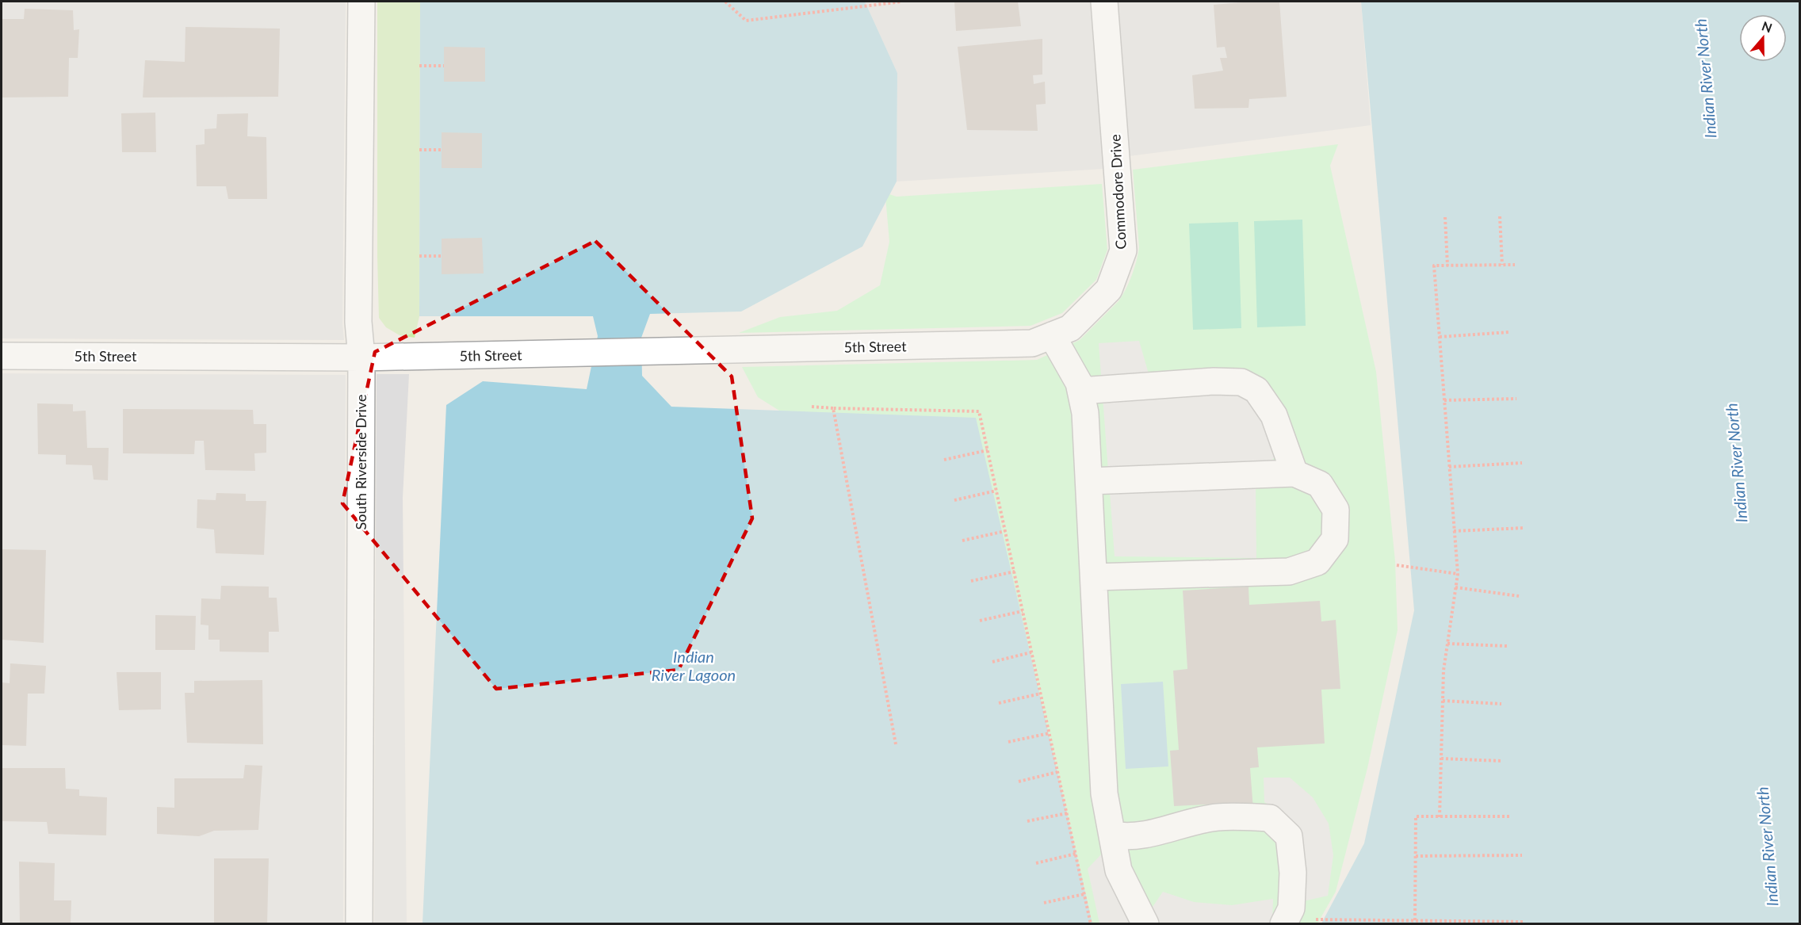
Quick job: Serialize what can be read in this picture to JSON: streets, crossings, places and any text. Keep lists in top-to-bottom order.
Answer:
{
  "streets": {
    "street": ["Commodore Drive", "5th Street", "South Riverside Drive"]
  },
  "crossings": [
    ["Commodore Drive", "5th Street"],
    ["5th Street", "South Riverside Drive"]
  ],
  "water": ["Indian River North", "Indian River Lagoon"],
  "north": "top"
}
